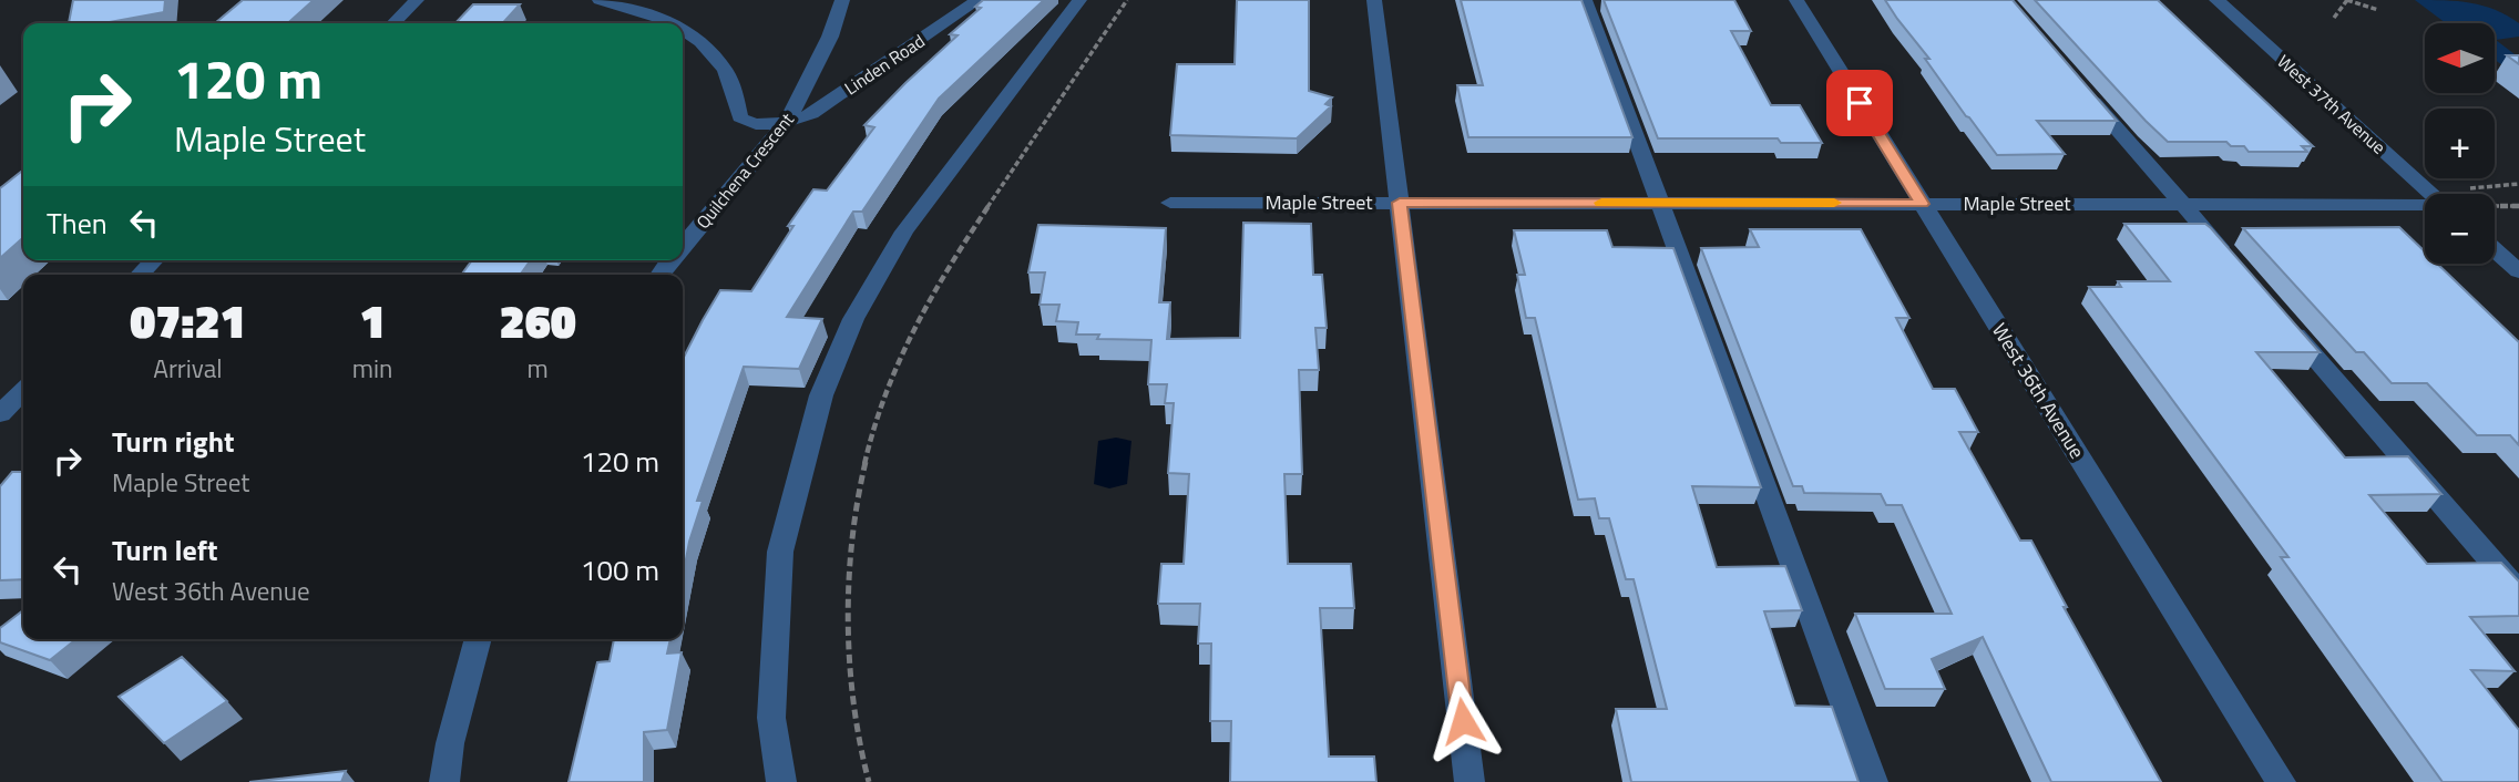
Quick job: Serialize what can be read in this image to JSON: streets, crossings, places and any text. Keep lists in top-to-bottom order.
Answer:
{
  "streets": {
    "street": [
      "Linden Road",
      "West 37th Avenue",
      "Quilchena Crescent",
      "Maple Street",
      "West 36th Avenue"
    ]
  },
  "crossings": [
    ["Linden Road", "Quilchena Crescent"],
    ["Maple Street", "West 36th Avenue"]
  ],
  "north": "left",
  "page": {
    "map_buttons": ["+", "−"],
    "turn": ["120 m", "Maple Street"],
    "then": "Then",
    "eta": [
      "07:21",
      "Arrival",
      "1",
      "min",
      "260",
      "m"
    ],
    "list": [
      {
        "name": "Turn right",
        "note": "Maple Street",
        "value": "120 m"
      },
      {
        "name": "Turn left",
        "note": "West 36th Avenue",
        "value": "100 m"
      }
    ]
  }
}
